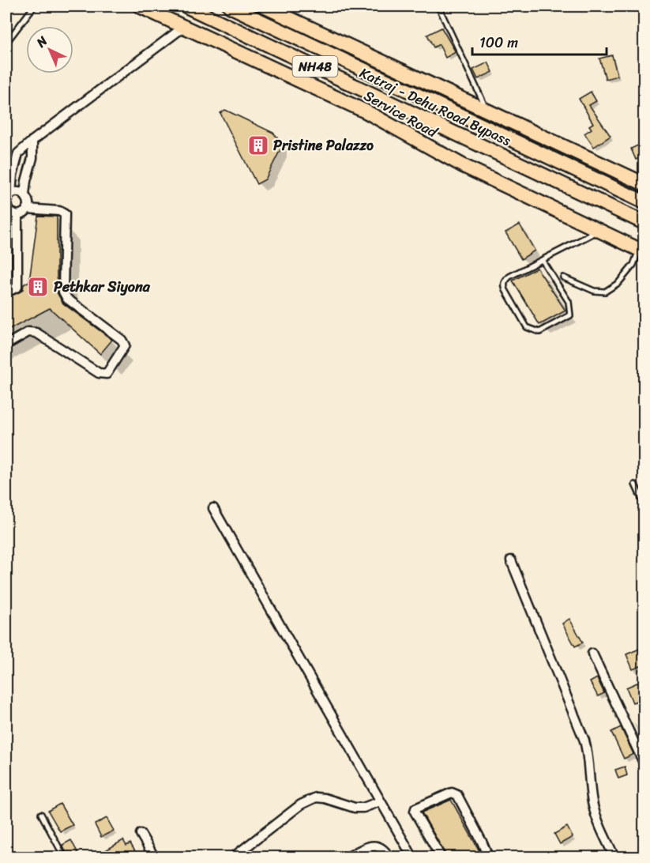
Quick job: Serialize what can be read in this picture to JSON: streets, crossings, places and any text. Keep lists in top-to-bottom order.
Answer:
{
  "streets": {
    "main road": ["NH48", "Katraj - Dehu Road Bypass", "Service Road"]
  },
  "places": {
    "building": ["Pristine Palazzo", "Pethkar Siyona"]
  },
  "scale_bar": "100 m",
  "north": "top left"
}
